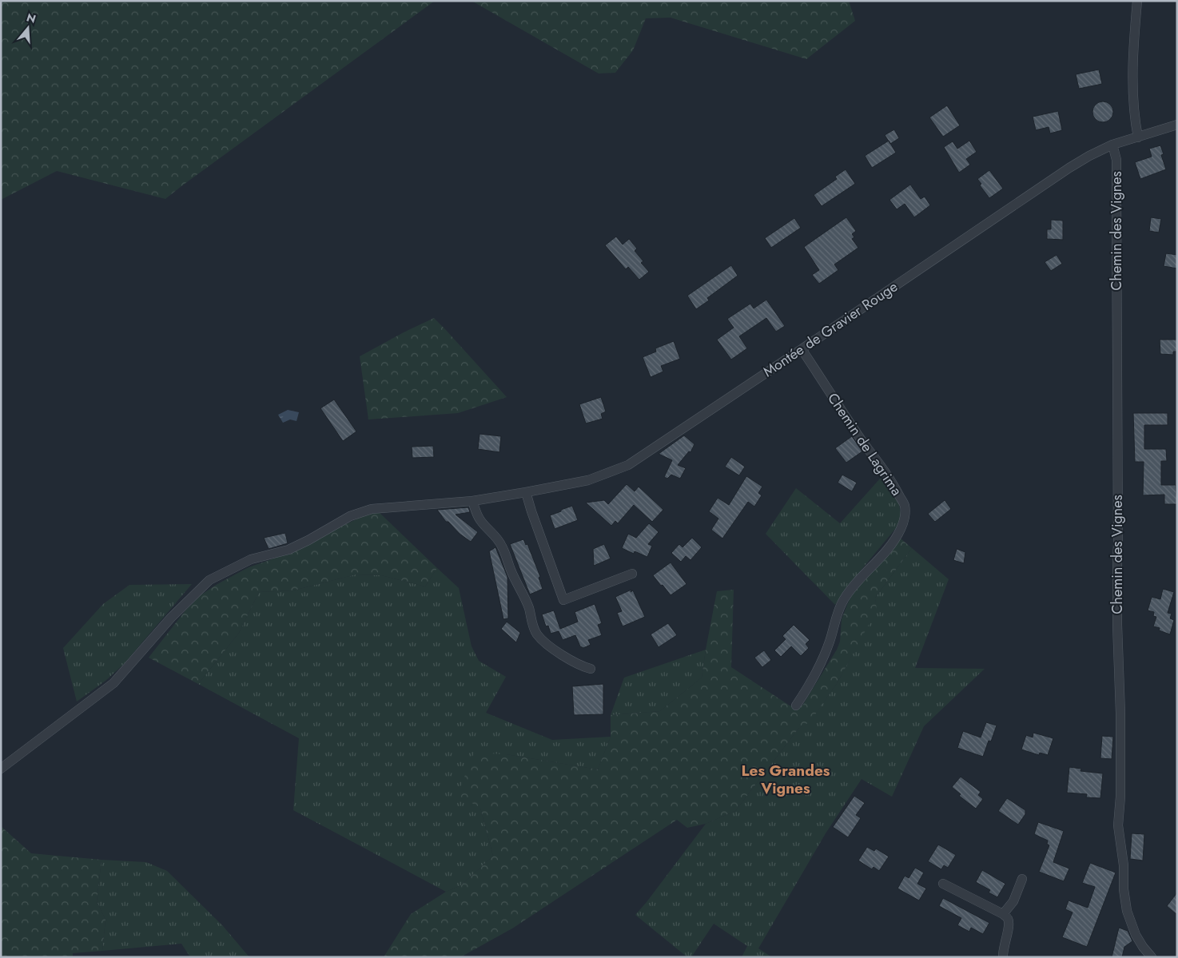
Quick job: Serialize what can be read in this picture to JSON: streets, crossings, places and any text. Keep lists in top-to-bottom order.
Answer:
{
  "streets": {
    "street": ["Chemin des Vignes", "Montée de Gravier Rouge", "Chemin de Lagrima"]
  },
  "crossings": [
    ["Chemin des Vignes", "Montée de Gravier Rouge"],
    ["Montée de Gravier Rouge", "Chemin de Lagrima"]
  ],
  "districts": ["Les Grandes Vignes"],
  "north": "top"
}
